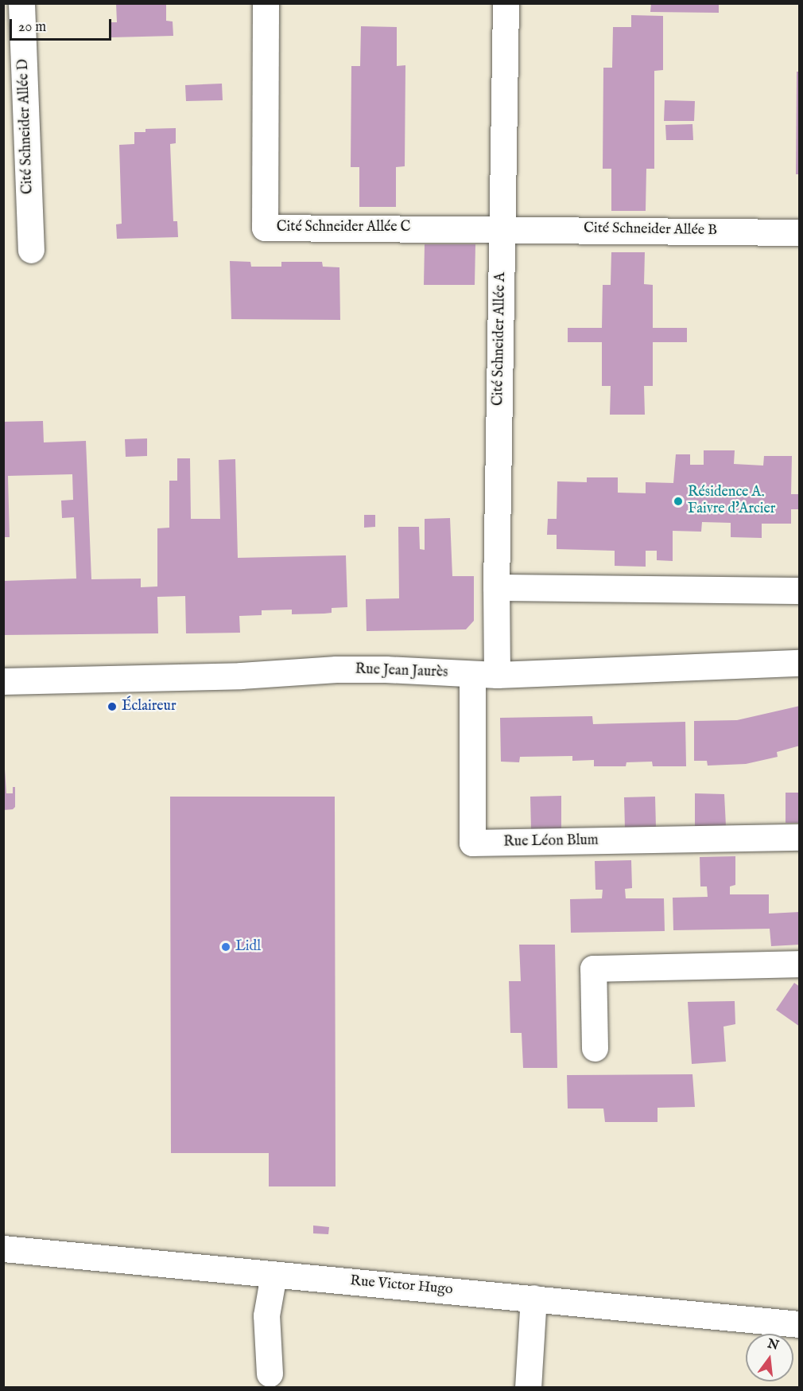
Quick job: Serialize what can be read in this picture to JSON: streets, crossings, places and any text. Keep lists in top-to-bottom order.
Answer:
{
  "streets": {
    "street": [
      "Cité Schneider Allée D",
      "Cité Schneider Allée C",
      "Cité Schneider Allée B",
      "Cité Schneider Allée A",
      "Rue Jean Jaurès",
      "Rue Léon Blum",
      "Rue Victor Hugo"
    ]
  },
  "crossings": [
    ["Cité Schneider Allée C", "Cité Schneider Allée B"],
    ["Cité Schneider Allée C", "Cité Schneider Allée A"],
    ["Cité Schneider Allée B", "Cité Schneider Allée A"],
    ["Cité Schneider Allée A", "Rue Jean Jaurès"],
    ["Cité Schneider Allée A", "Rue Léon Blum"],
    ["Rue Jean Jaurès", "Rue Léon Blum"]
  ],
  "places": ["Résidence A. Faivre d'Arcier", "Éclaireur", "Lidl"],
  "scale_bar": "20 m",
  "north": "top"
}
